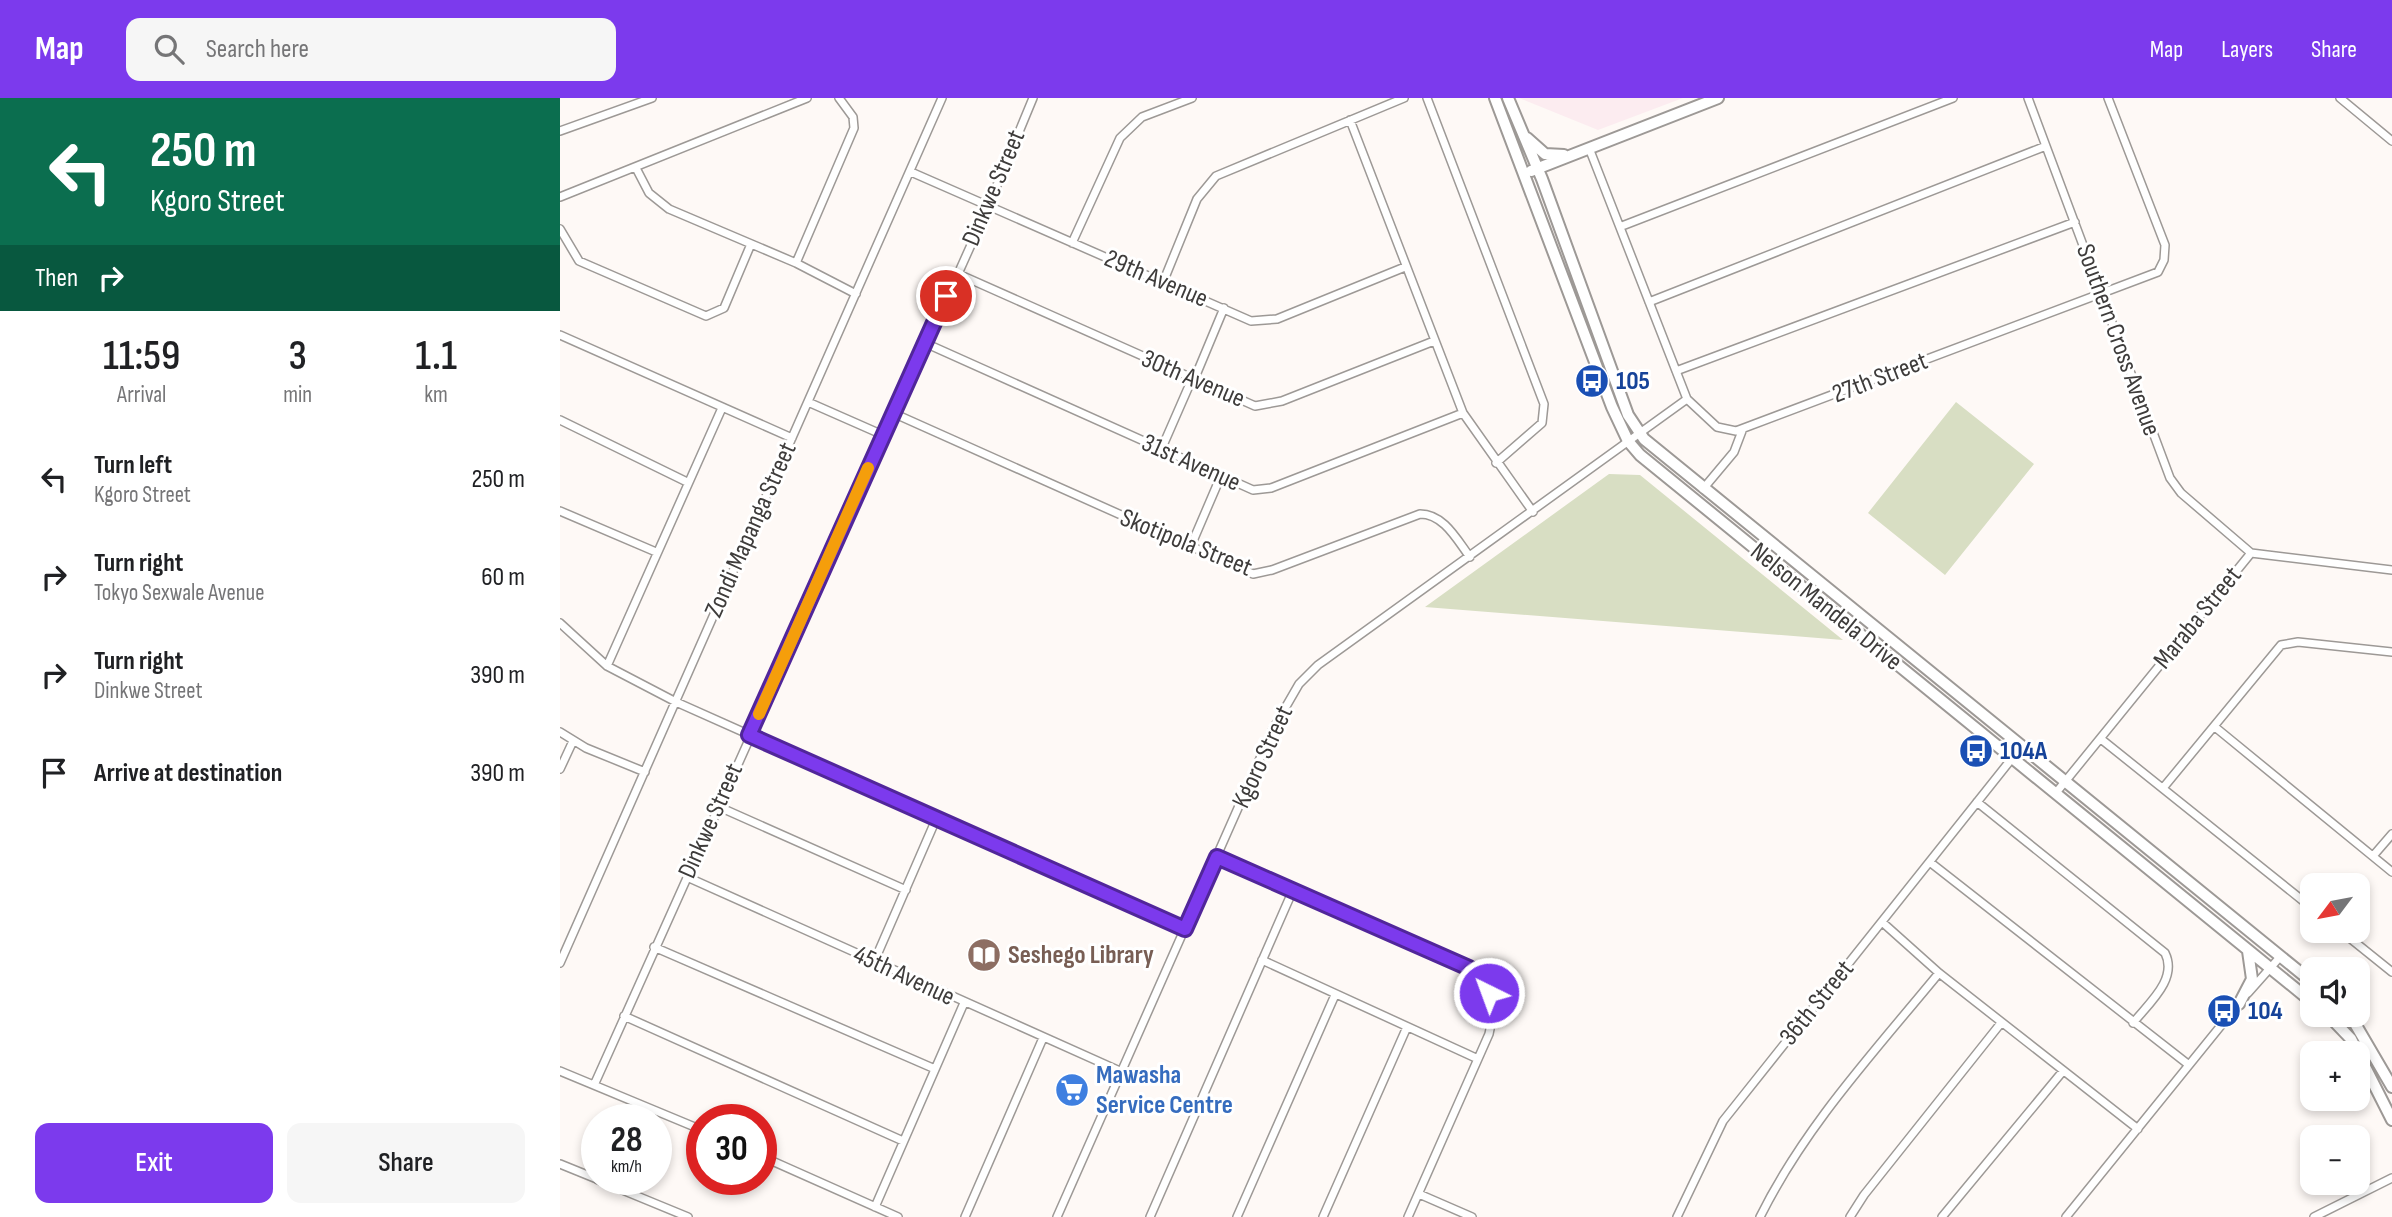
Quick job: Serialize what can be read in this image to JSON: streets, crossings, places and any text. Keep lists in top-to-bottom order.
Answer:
{
  "streets": {
    "main road": ["Nelson Mandela Drive"],
    "street": [
      "Dinkwe Street",
      "29th Avenue",
      "Southern Cross Avenue",
      "27th Street",
      "30th Avenue",
      "31st Avenue",
      "Zondi Mapanga Street",
      "Skotipola Street",
      "Maraba Street",
      "Kgoro Street",
      "45th Avenue",
      "36th Street"
    ]
  },
  "crossings": [
    ["Dinkwe Street", "29th Avenue"],
    ["Dinkwe Street", "30th Avenue"],
    ["Dinkwe Street", "31st Avenue"],
    ["Dinkwe Street", "Skotipola Street"],
    ["Dinkwe Street", "45th Avenue"],
    ["29th Avenue", "Zondi Mapanga Street"],
    ["Southern Cross Avenue", "27th Street"],
    ["Southern Cross Avenue", "Maraba Street"],
    ["Skotipola Street", "Kgoro Street"],
    ["Nelson Mandela Drive", "Maraba Street"],
    ["Nelson Mandela Drive", "Kgoro Street"],
    ["Nelson Mandela Drive", "36th Street"],
    ["Kgoro Street", "45th Avenue"]
  ],
  "places": {
    "bus stop": ["105", "104A", "104"],
    "library": ["Seshego Library"],
    "supermarket": ["Mawasha Service Centre"]
  },
  "north": "bottom left",
  "page": {
    "header": "Map",
    "search": "Search here",
    "nav": ["Map", "Layers", "Share"],
    "turn": ["250 m", "Kgoro Street"],
    "then": "Then",
    "eta": [
      "11:59",
      "Arrival",
      "3",
      "min",
      "1.1",
      "km"
    ],
    "list": [
      {
        "name": "Turn left",
        "note": "Kgoro Street",
        "value": "250 m"
      },
      {
        "name": "Turn right",
        "note": "Tokyo Sexwale Avenue",
        "value": "60 m"
      },
      {
        "name": "Turn right",
        "note": "Dinkwe Street",
        "value": "390 m"
      },
      {
        "name": "Arrive at destination",
        "value": "390 m"
      }
    ],
    "map_buttons": ["+", "−"],
    "speed": "28 km/h",
    "limit": "30",
    "buttons": ["Exit", "Share"]
  }
}
